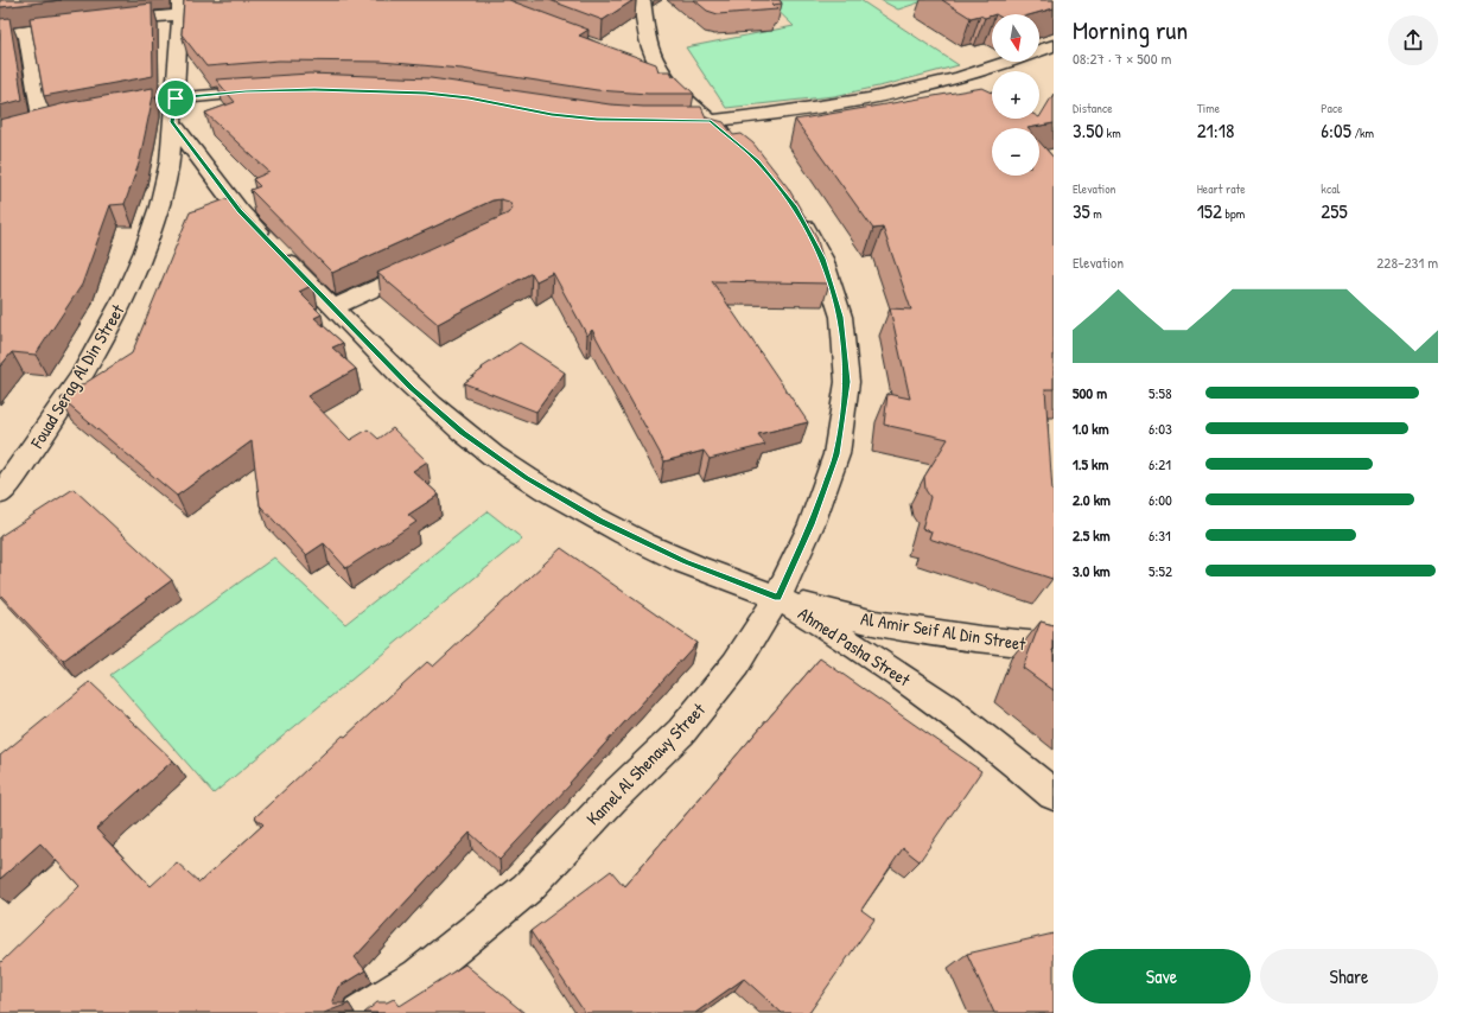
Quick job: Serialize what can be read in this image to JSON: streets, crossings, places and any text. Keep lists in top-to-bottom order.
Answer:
{
  "streets": {
    "street": [
      "Fouad Serag Al Din Street",
      "Al Amir Seif Al Din Street",
      "Ahmed Pasha Street",
      "Kamel Al Shenawy Street"
    ]
  },
  "crossings": [
    ["Fouad Serag Al Din Street", "Ahmed Pasha Street"],
    ["Al Amir Seif Al Din Street", "Ahmed Pasha Street"],
    ["Al Amir Seif Al Din Street", "Kamel Al Shenawy Street"],
    ["Ahmed Pasha Street", "Kamel Al Shenawy Street"]
  ],
  "north": "bottom",
  "page": {
    "heading": ["Morning run", "08:27 · 7 × 500 m"],
    "map_buttons": ["+", "−"],
    "stats": [
      ["Distance", "3.50 km"],
      ["Time", "21:18"],
      ["Pace", "6:05 /km"],
      ["Elevation", "35 m"],
      ["Heart rate", "152 bpm"],
      ["kcal", "255"]
    ],
    "chart": ["Elevation", "228–231 m"],
    "list": [
      {
        "name": "500 m",
        "note": "5:58"
      },
      {
        "name": "1.0 km",
        "note": "6:03"
      },
      {
        "name": "1.5 km",
        "note": "6:21"
      },
      {
        "name": "2.0 km",
        "note": "6:00"
      },
      {
        "name": "2.5 km",
        "note": "6:31"
      },
      {
        "name": "3.0 km",
        "note": "5:52"
      }
    ],
    "buttons": ["Save", "Share"]
  }
}
